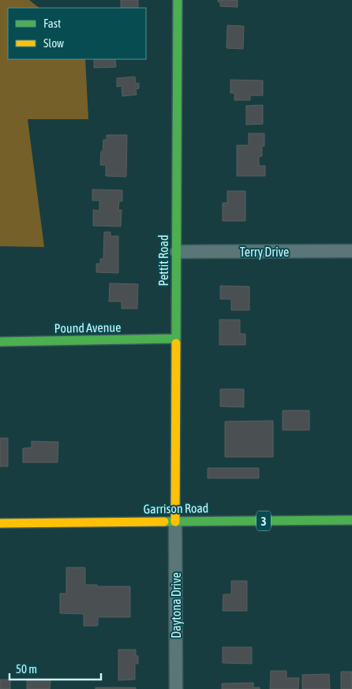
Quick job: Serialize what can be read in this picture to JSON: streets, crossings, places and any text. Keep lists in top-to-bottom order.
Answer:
{
  "streets": {
    "street": [
      "Terry Drive",
      "Pettit Road",
      "Pound Avenue",
      "Garrison Road",
      "3",
      "Daytona Drive"
    ]
  },
  "crossings": [
    ["Terry Drive", "Pettit Road"],
    ["Pettit Road", "Pound Avenue"],
    ["Pettit Road", "Garrison Road"],
    ["Pettit Road", "Daytona Drive"],
    ["Garrison Road", "Daytona Drive"]
  ],
  "legend": ["Fast", "Slow"],
  "scale_bar": "50 m"
}
